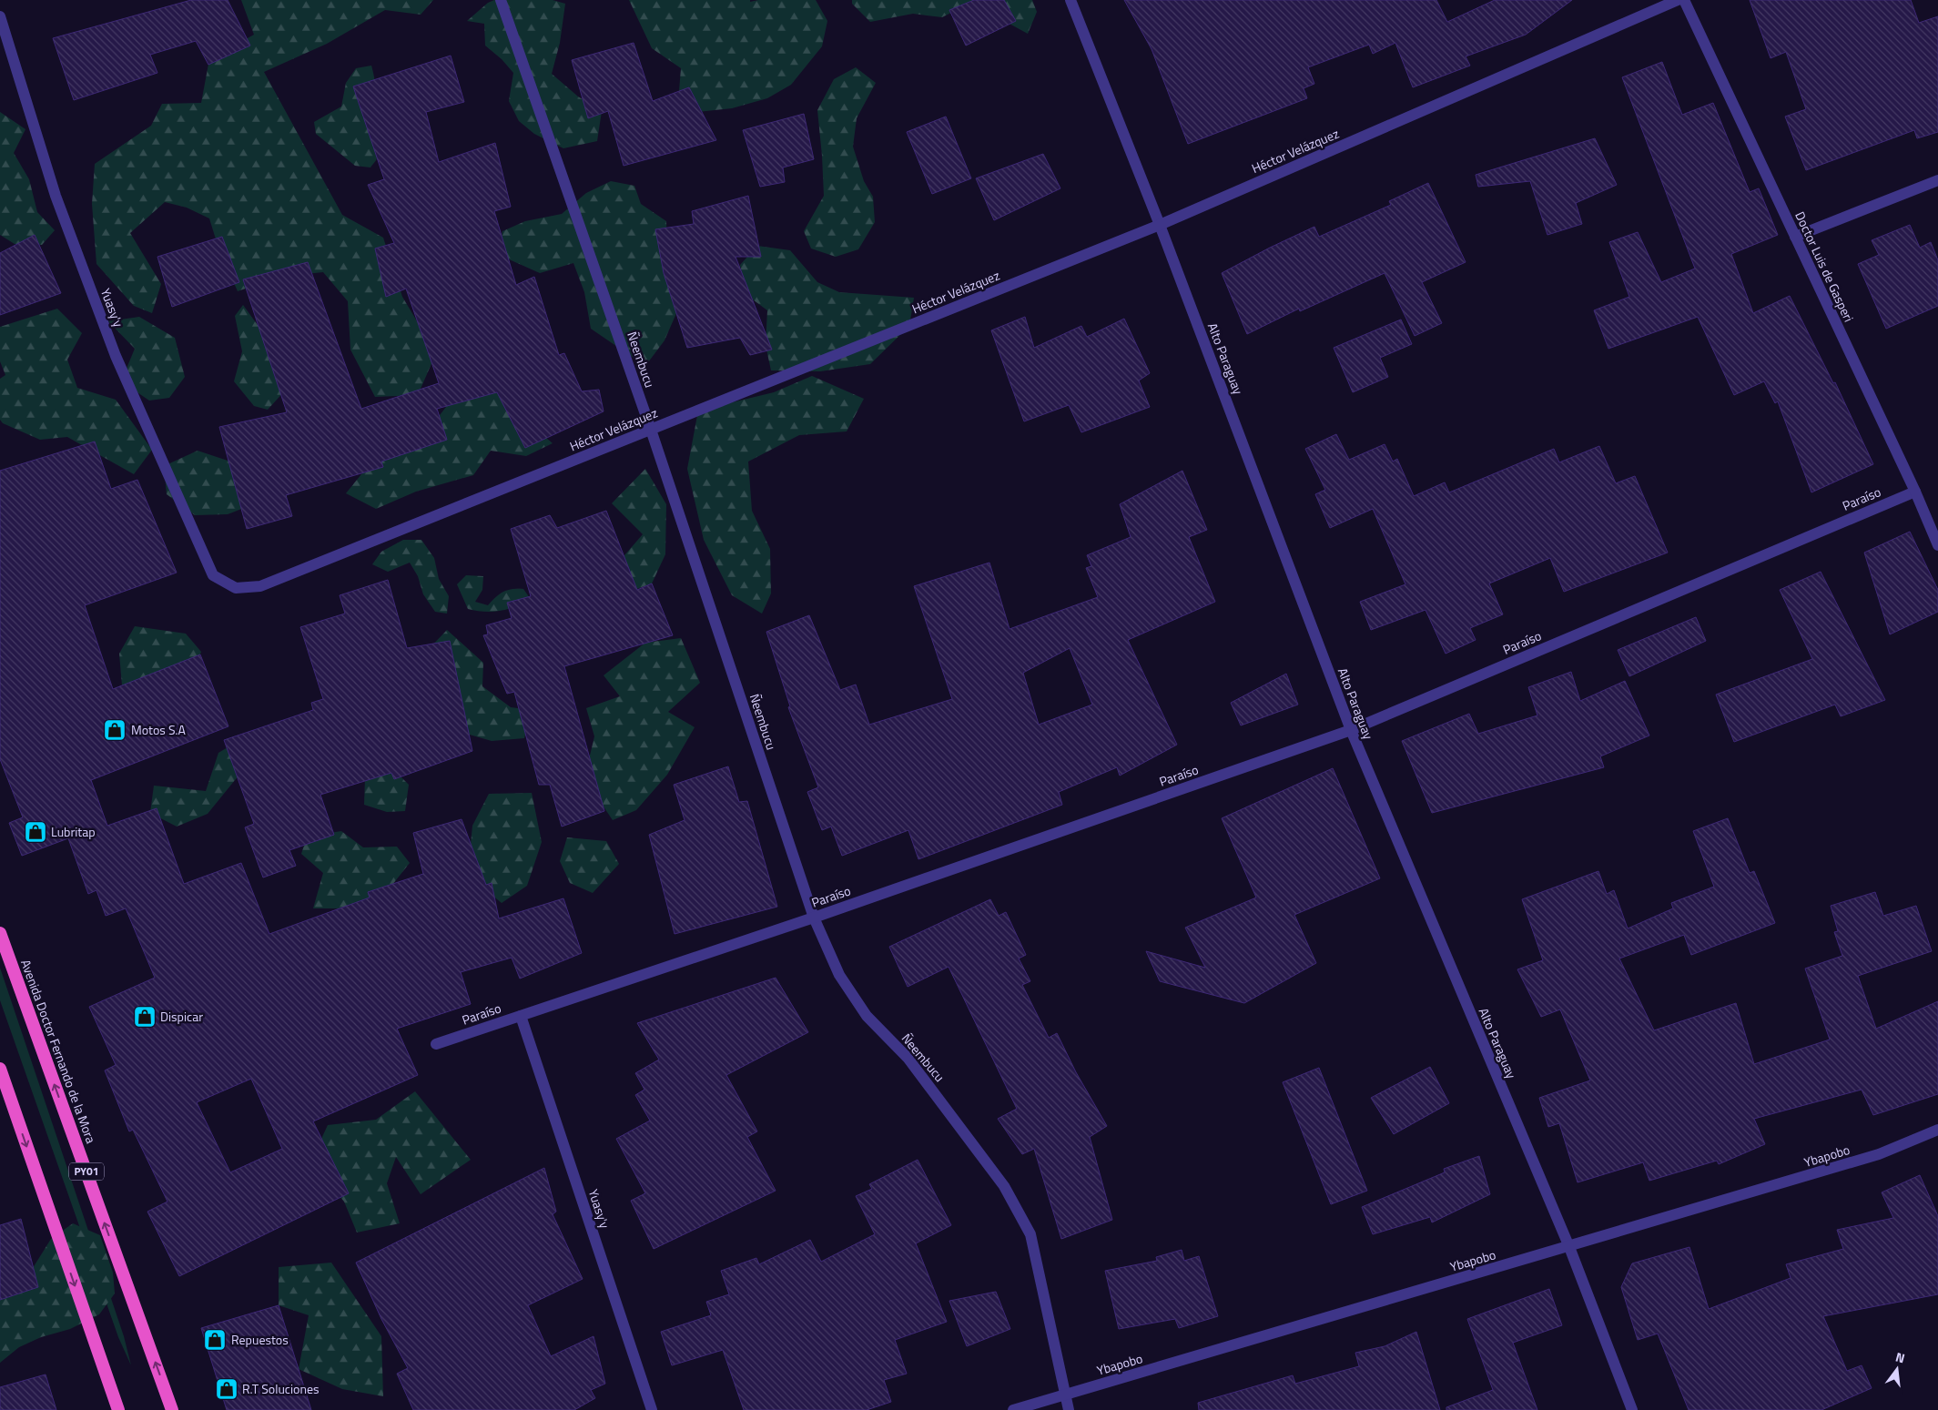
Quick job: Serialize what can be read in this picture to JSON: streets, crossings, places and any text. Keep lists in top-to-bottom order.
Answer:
{
  "streets": {
    "highway": ["Avenida Doctor Fernando de la Mora", "PY01"],
    "street": [
      "Héctor Velázquez",
      "Doctor Luis de Gasperi",
      "Yuasy'y",
      "Alto Paraguay",
      "Ñeembucu",
      "Paraíso",
      "Ybapobo"
    ]
  },
  "crossings": [
    ["Héctor Velázquez", "Yuasy'y"],
    ["Héctor Velázquez", "Alto Paraguay"],
    ["Héctor Velázquez", "Ñeembucu"],
    ["Doctor Luis de Gasperi", "Paraíso"],
    ["Yuasy'y", "Paraíso"],
    ["Alto Paraguay", "Paraíso"],
    ["Alto Paraguay", "Ybapobo"],
    ["Ñeembucu", "Paraíso"],
    ["Ñeembucu", "Ybapobo"]
  ],
  "places": {
    "shop": [
      "Motos S.A",
      "Lubritap",
      "Dispicar",
      "Repuestos",
      "R.T Soluciones"
    ]
  },
  "north": "top"
}
